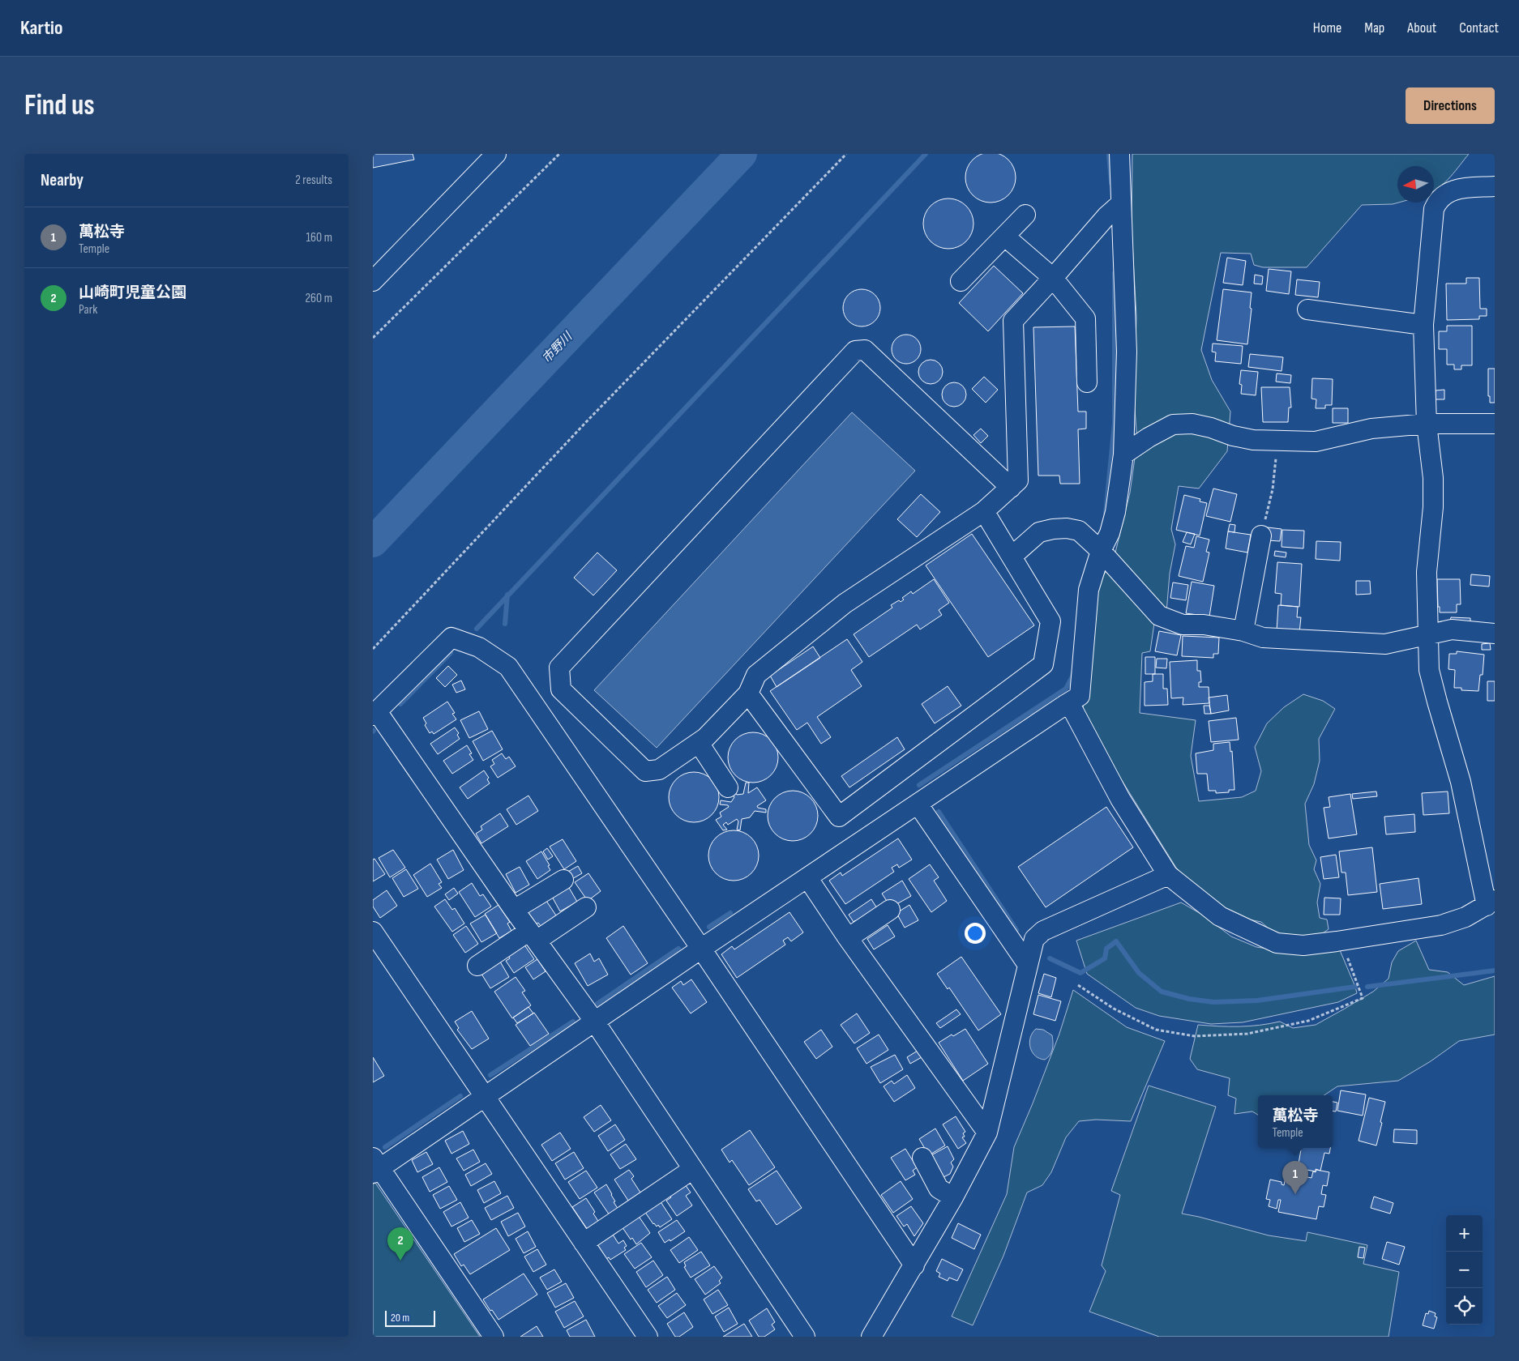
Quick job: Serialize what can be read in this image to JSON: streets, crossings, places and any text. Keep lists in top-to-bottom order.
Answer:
{
  "water": ["市野川"],
  "scale_bar": "20 m",
  "north": "left",
  "page": {
    "header": "Kartio",
    "nav": [
      "Home",
      "Map",
      "About",
      "Contact"
    ],
    "buttons": "Directions",
    "title": "Find us",
    "heading": ["Nearby", "2 results"],
    "list": [
      {
        "mark": "1",
        "name": "萬松寺",
        "note": "Temple",
        "value": "160 m"
      },
      {
        "mark": "2",
        "name": "山崎町児童公園",
        "note": "Park",
        "value": "260 m"
      }
    ],
    "popup": ["萬松寺", "Temple"],
    "pins": ["1", "2"],
    "map_buttons": ["+", "−"],
    "scale": "20 m"
  }
}
